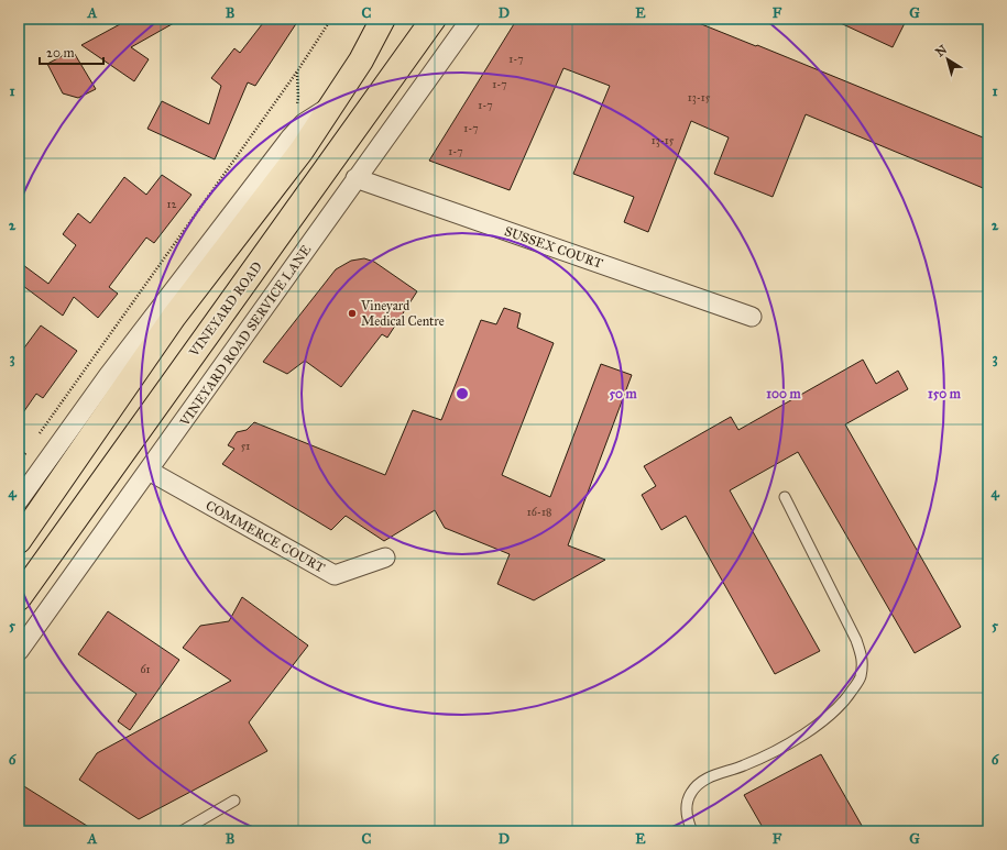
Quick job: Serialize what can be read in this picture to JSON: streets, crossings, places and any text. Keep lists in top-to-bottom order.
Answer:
{
  "streets": {
    "main road": ["VINEYARD ROAD"],
    "street": ["SUSSEX COURT", "VINEYARD ROAD SERVICE LANE", "COMMERCE COURT"]
  },
  "crossings": [
    ["SUSSEX COURT", "VINEYARD ROAD SERVICE LANE"],
    ["VINEYARD ROAD SERVICE LANE", "COMMERCE COURT"]
  ],
  "places": ["Vineyard Medical Centre"],
  "house_numbers": [
    "1-7",
    "1-7",
    "13-15",
    "1-7",
    "1-7",
    "13-15",
    "1-7",
    "12",
    "51",
    "16-18",
    "61"
  ],
  "scale_bar": "20 m",
  "north": "top left",
  "grid": {
    "columns": [
      "A",
      "B",
      "C",
      "D",
      "E",
      "F",
      "G"
    ],
    "rows": [
      "1",
      "2",
      "3",
      "4",
      "5",
      "6"
    ]
  },
  "rings": ["50 m", "100 m", "150 m"]
}
